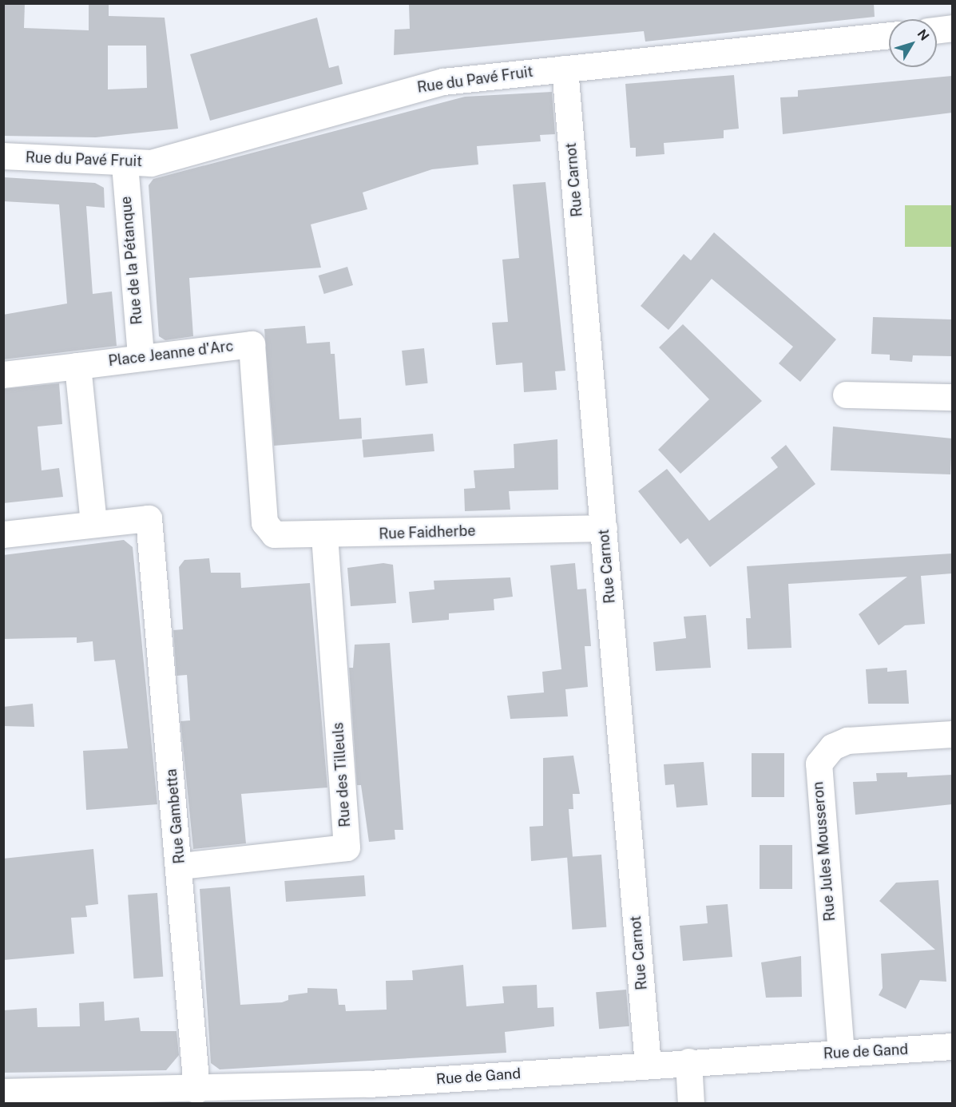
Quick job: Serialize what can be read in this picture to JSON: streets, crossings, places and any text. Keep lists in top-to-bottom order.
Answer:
{
  "streets": {
    "street": [
      "Rue du Pavé Fruit",
      "Rue Carnot",
      "Rue de la Pétanque",
      "Place Jeanne d'Arc",
      "Rue Faidherbe",
      "Rue des Tilleuls",
      "Rue Gambetta",
      "Rue Jules Mousseron",
      "Rue de Gand"
    ]
  },
  "crossings": [
    ["Rue du Pavé Fruit", "Rue Carnot"],
    ["Rue du Pavé Fruit", "Rue de la Pétanque"],
    ["Rue Carnot", "Rue Faidherbe"],
    ["Rue Carnot", "Rue de Gand"],
    ["Rue de la Pétanque", "Place Jeanne d'Arc"],
    ["Place Jeanne d'Arc", "Rue Faidherbe"],
    ["Rue Faidherbe", "Rue des Tilleuls"],
    ["Rue des Tilleuls", "Rue Gambetta"],
    ["Rue Gambetta", "Rue de Gand"],
    ["Rue Jules Mousseron", "Rue de Gand"]
  ],
  "north": "top right"
}
